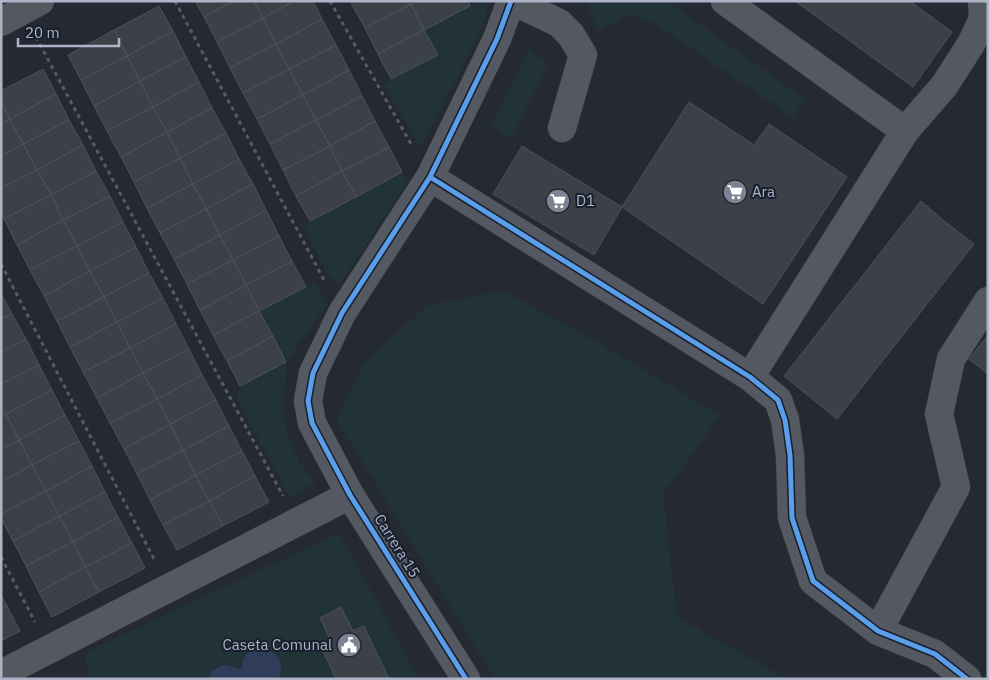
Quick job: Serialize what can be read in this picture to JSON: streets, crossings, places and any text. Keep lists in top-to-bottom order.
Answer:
{
  "streets": {
    "street": ["Carrera 15"]
  },
  "places": {
    "supermarket": ["Ara", "D1"],
    "public building": ["Caseta Comunal"]
  },
  "scale_bar": "20 m"
}
